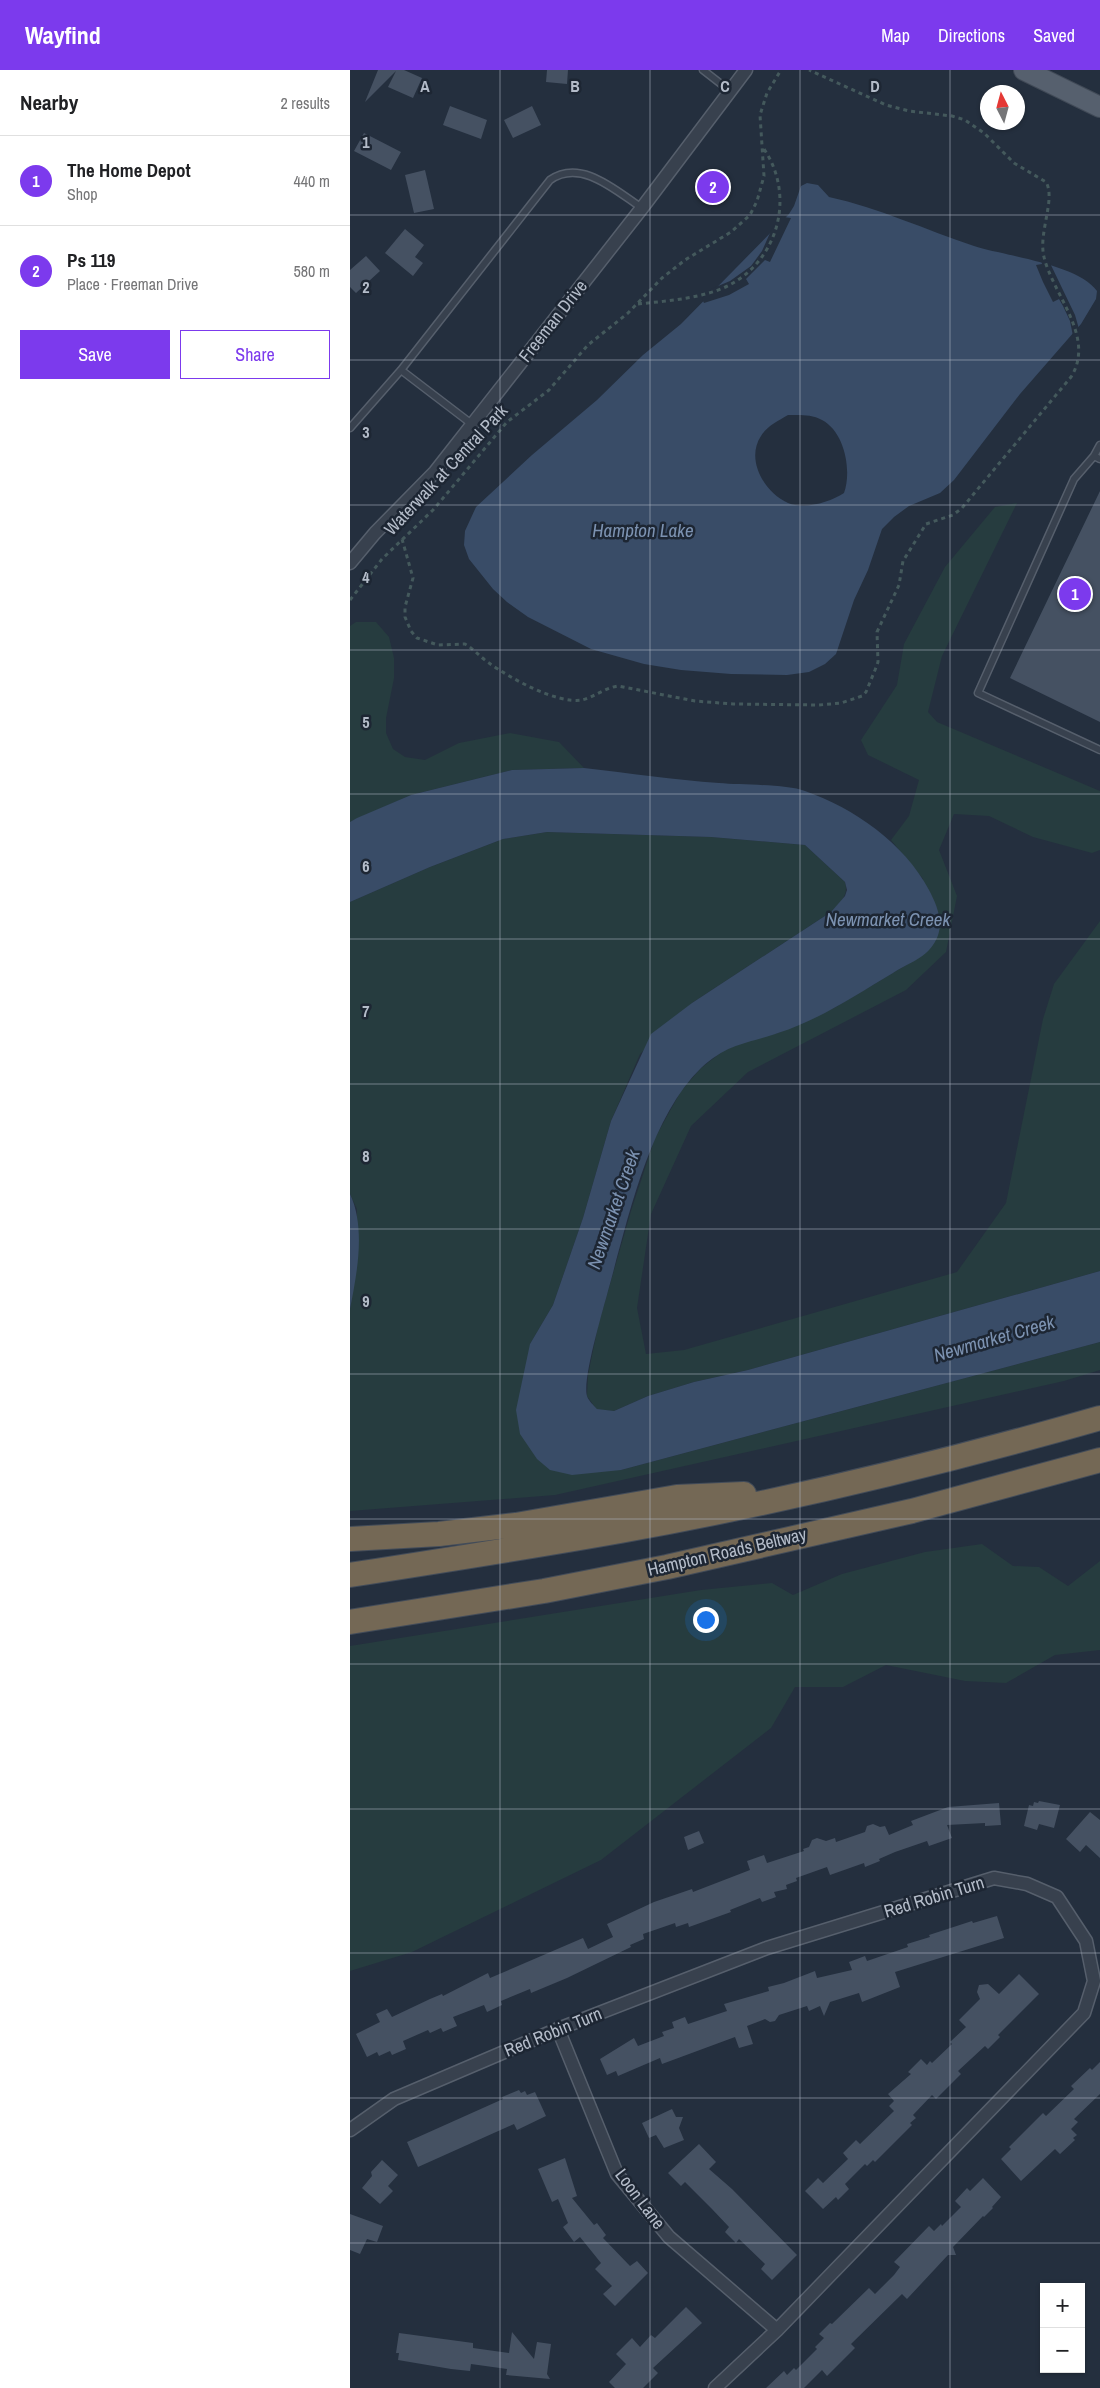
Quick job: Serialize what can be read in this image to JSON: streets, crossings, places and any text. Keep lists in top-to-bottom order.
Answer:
{
  "streets": {
    "highway": ["Hampton Roads Beltway"],
    "street": ["Freeman Drive", "Red Robin Turn", "Loon Lane"],
    "path": ["Waterwalk at Central Park"]
  },
  "crossings": [
    ["Red Robin Turn", "Loon Lane"]
  ],
  "water": ["Hampton Lake", "Newmarket Creek"],
  "north": "top",
  "page": {
    "header": "Wayfind",
    "nav": ["Map", "Directions", "Saved"],
    "heading": ["Nearby", "2 results"],
    "list": [
      {
        "mark": "1",
        "name": "The Home Depot",
        "note": "Shop",
        "value": "440 m"
      },
      {
        "mark": "2",
        "name": "Ps 119",
        "note": "Place · Freeman Drive",
        "value": "580 m"
      }
    ],
    "pins": ["2", "1"],
    "buttons": ["Save", "Share"],
    "map_buttons": ["+", "−"]
  },
  "grid": {
    "columns": [
      "A",
      "B",
      "C",
      "D"
    ],
    "rows": [
      "1",
      "2",
      "3",
      "4",
      "5",
      "6",
      "7",
      "8",
      "9"
    ]
  }
}
